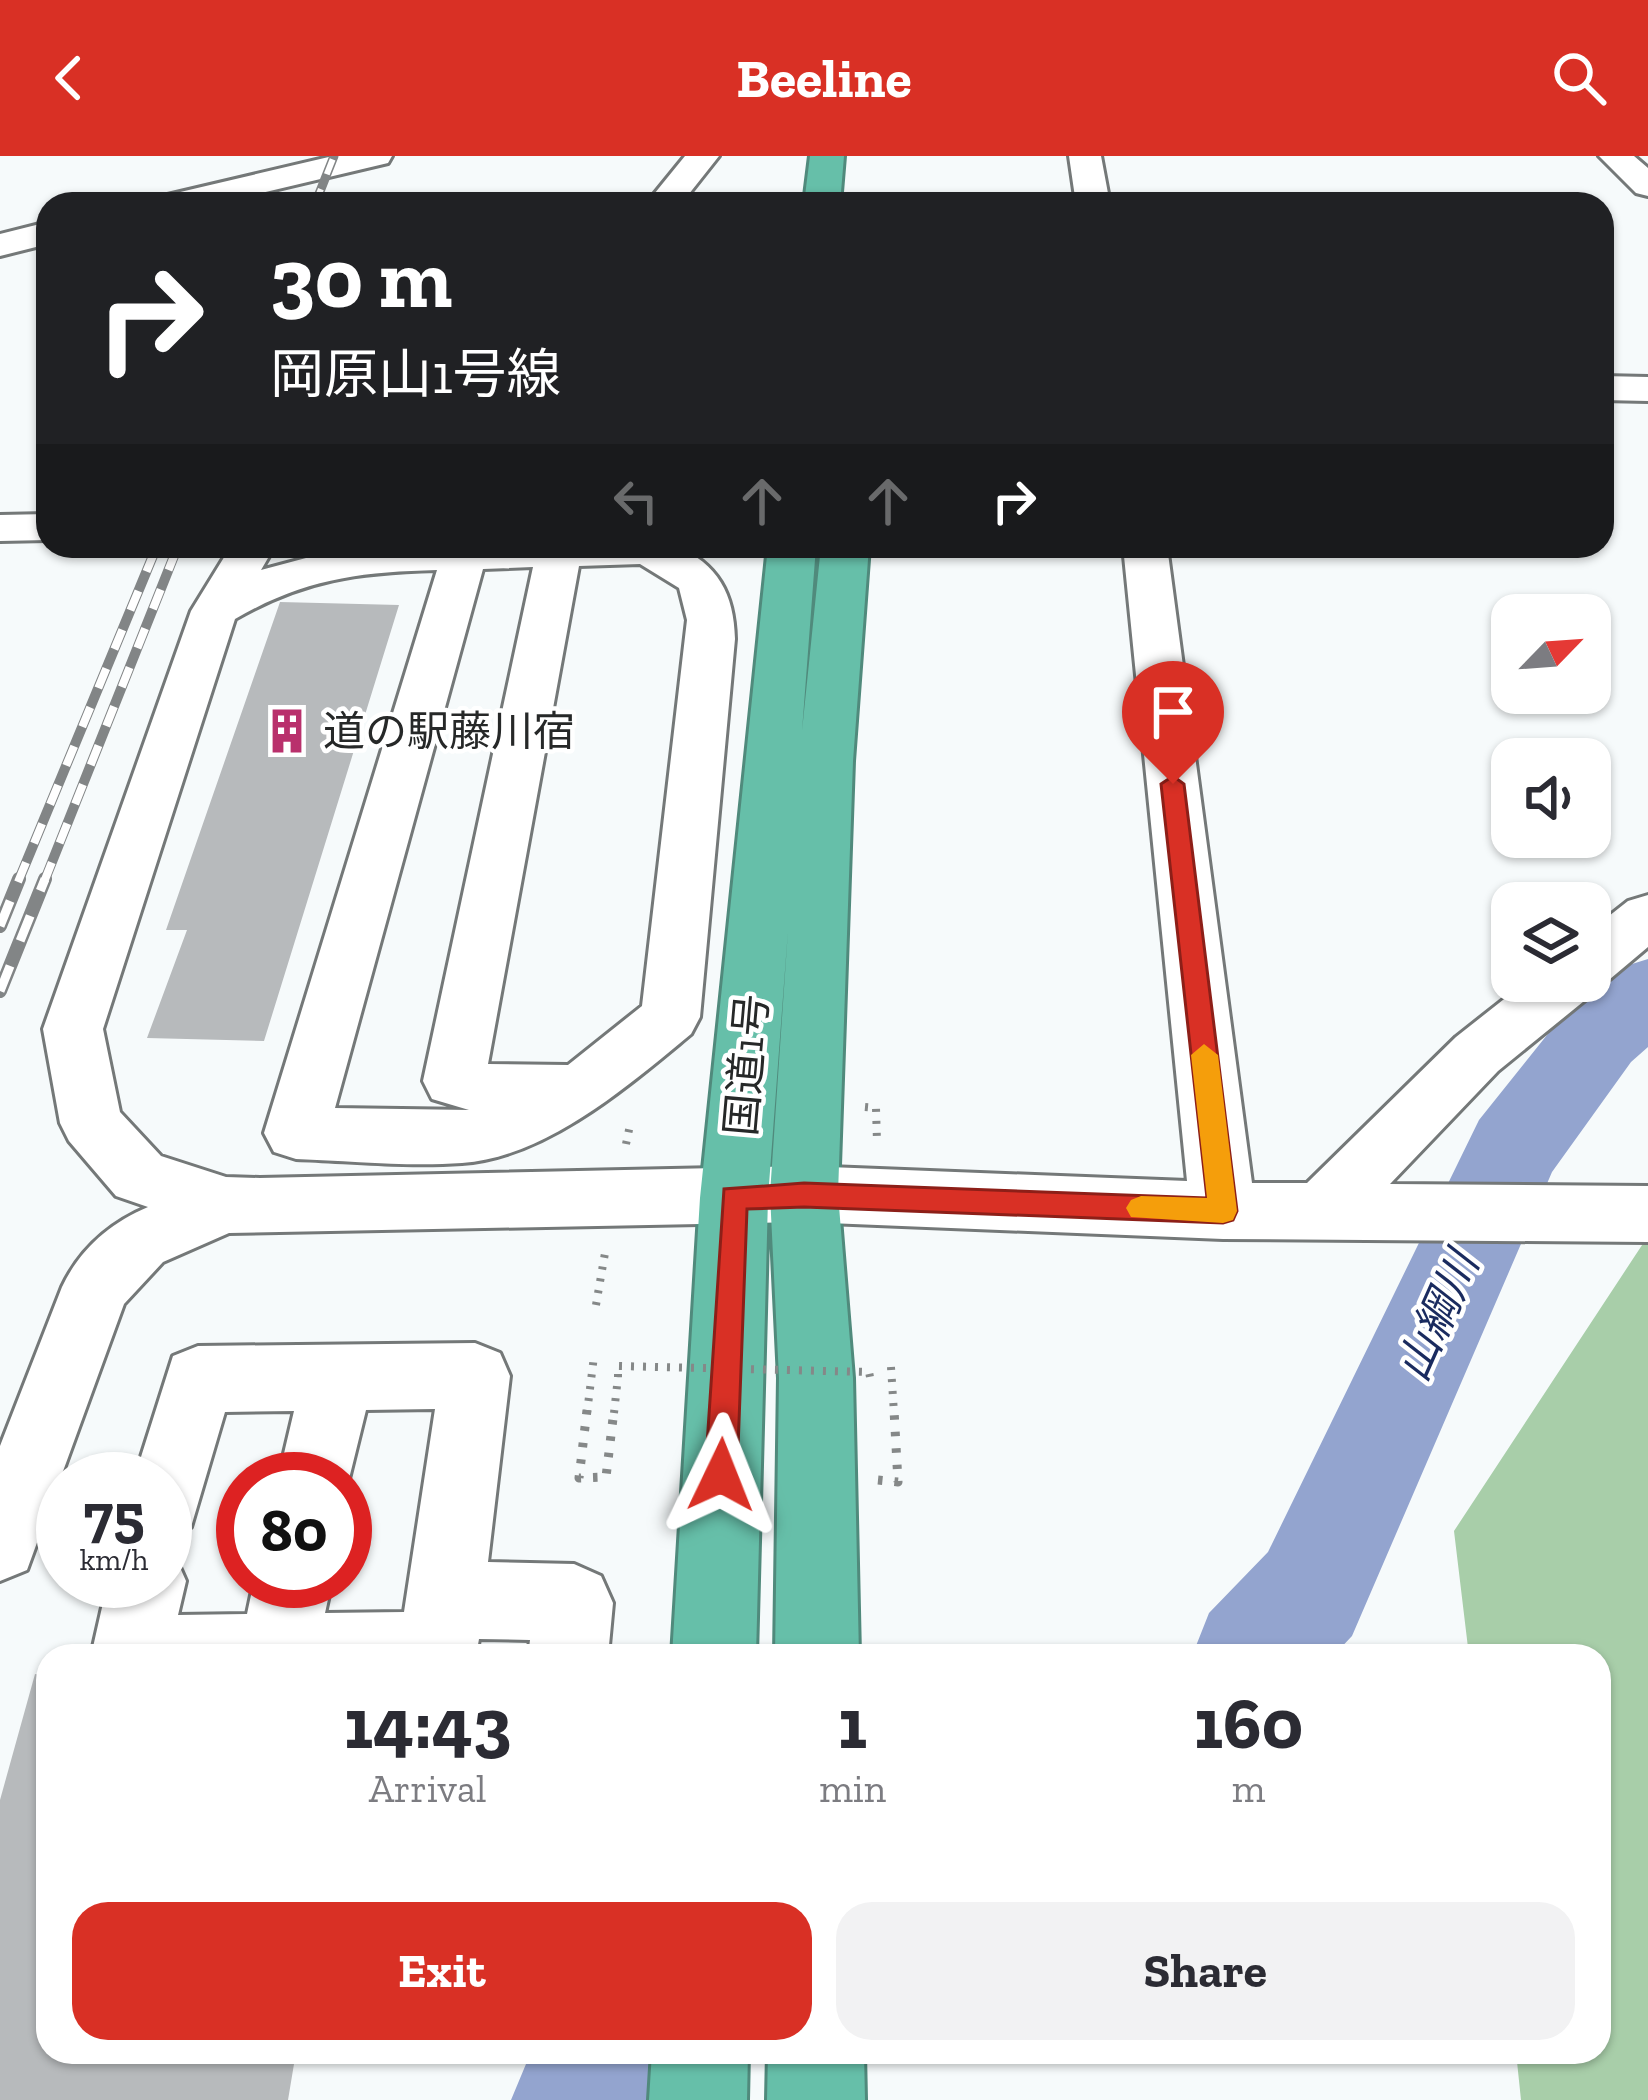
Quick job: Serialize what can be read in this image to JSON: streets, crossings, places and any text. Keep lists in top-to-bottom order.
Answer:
{
  "streets": {
    "highway": ["国道1号"]
  },
  "water": ["山綱川"],
  "places": {
    "building": ["道の駅藤川宿"]
  },
  "north": "top right",
  "page": {
    "header": "Beeline",
    "turn": ["30 m", "岡原山1号線"],
    "speed": "75 km/h",
    "limit": "80",
    "eta": [
      "14:43",
      "Arrival",
      "1",
      "min",
      "160",
      "m"
    ],
    "buttons": ["Exit", "Share"]
  }
}
